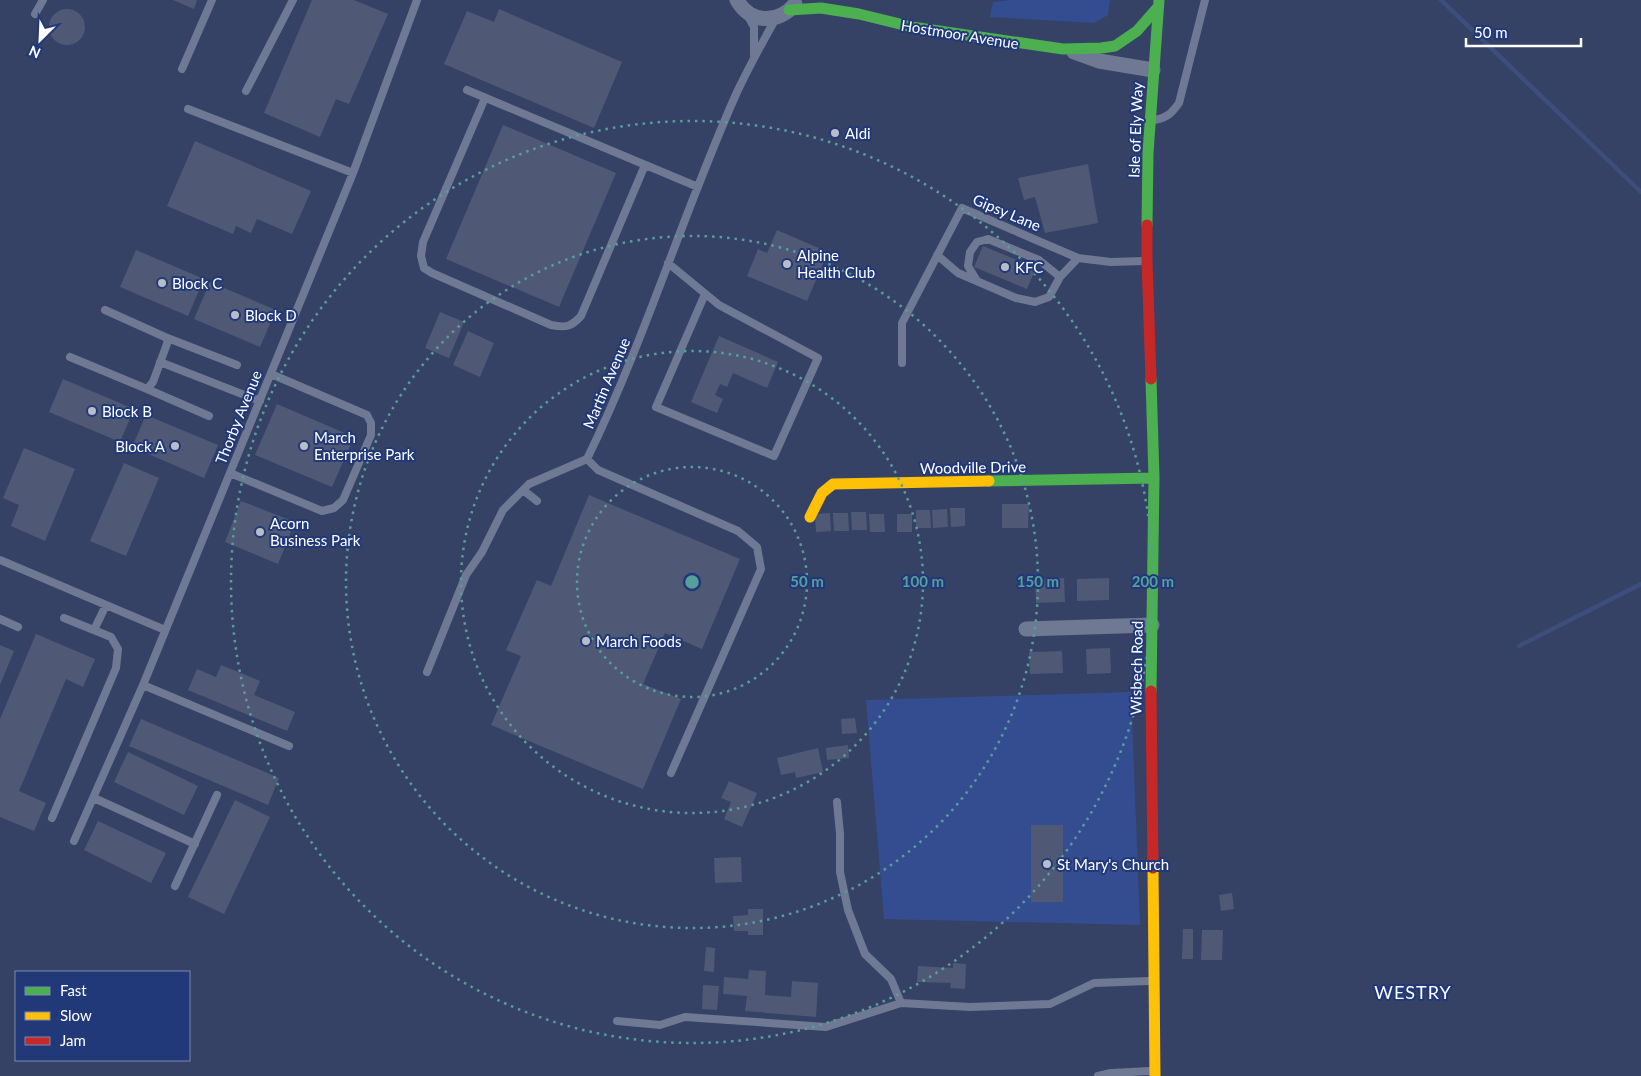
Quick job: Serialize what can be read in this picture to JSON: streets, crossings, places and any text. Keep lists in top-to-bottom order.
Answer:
{
  "streets": {
    "main road": [
      "Hostmoor Avenue",
      "Isle of Ely Way",
      "Woodville Drive",
      "Wisbech Road"
    ],
    "lane": ["Gipsy Lane", "Martin Avenue", "Thorby Avenue"]
  },
  "crossings": [
    ["Hostmoor Avenue", "Isle of Ely Way"],
    ["Isle of Ely Way", "Gipsy Lane"],
    ["Isle of Ely Way", "Wisbech Road"],
    ["Gipsy Lane", "Wisbech Road"],
    ["Woodville Drive", "Wisbech Road"]
  ],
  "districts": ["WESTRY"],
  "places": [
    "Aldi",
    "Alpine Health Club",
    "KFC",
    "Block C",
    "Block D",
    "Block B",
    "Block A",
    "March Enterprise Park",
    "Acorn Business Park",
    "March Foods",
    "St Mary's Church"
  ],
  "legend": ["Fast", "Slow", "Jam"],
  "scale_bar": "50 m",
  "north": "bottom left",
  "rings": [
    "50 m",
    "100 m",
    "150 m",
    "200 m"
  ]
}
